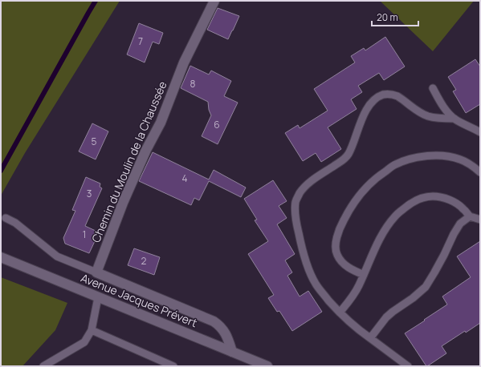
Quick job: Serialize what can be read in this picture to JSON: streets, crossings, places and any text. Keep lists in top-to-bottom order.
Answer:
{
  "streets": {
    "street": ["Chemin du Moulin de la Chaussée", "Avenue Jacques Prévert"]
  },
  "house_numbers": [
    "7",
    "8",
    "6",
    "5",
    "4",
    "3",
    "1",
    "2"
  ],
  "scale_bar": "20 m"
}
